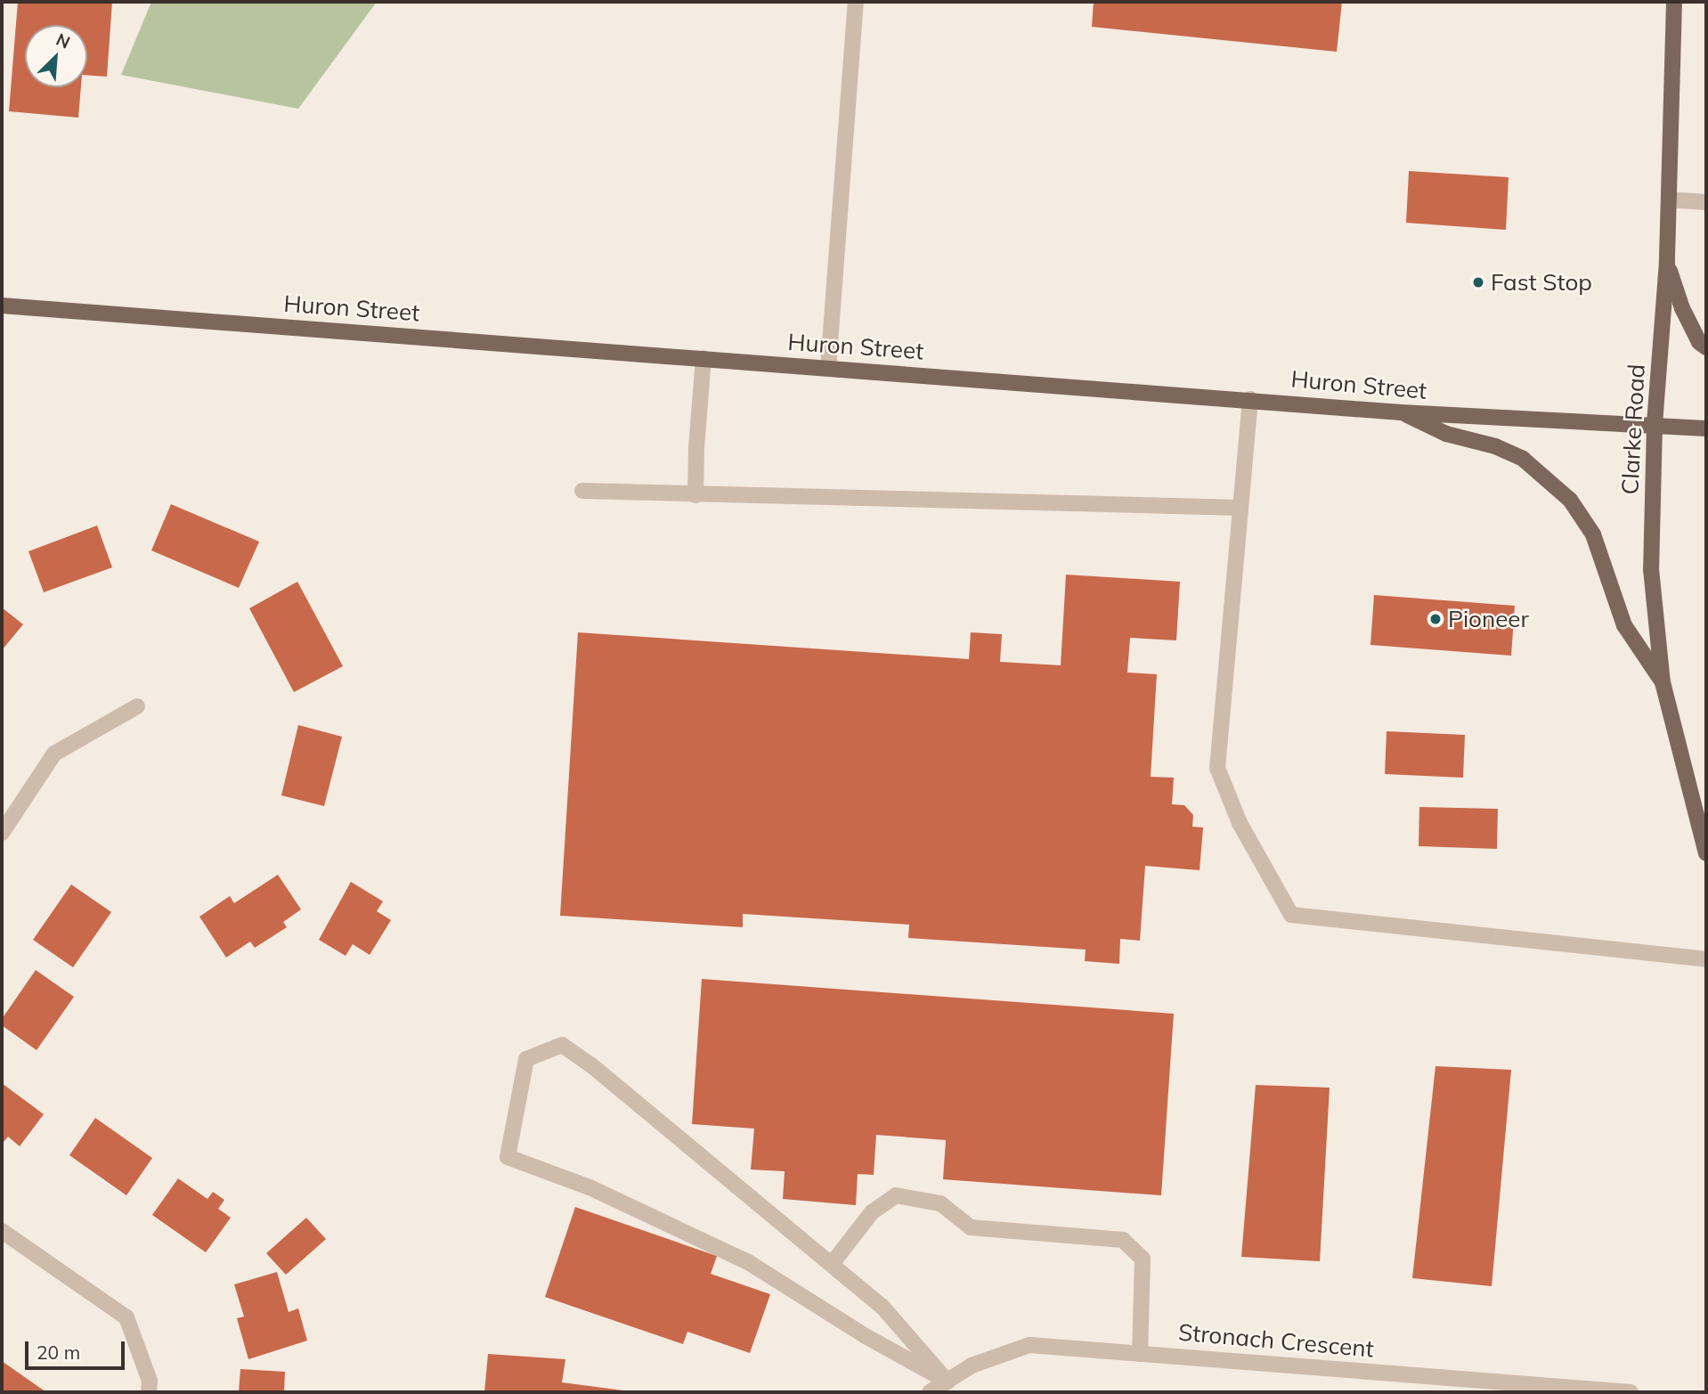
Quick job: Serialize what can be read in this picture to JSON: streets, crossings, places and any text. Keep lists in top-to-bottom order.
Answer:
{
  "streets": {
    "main road": ["Huron Street", "Clarke Road"],
    "street": ["Stronach Crescent"]
  },
  "crossings": [
    ["Huron Street", "Clarke Road"]
  ],
  "places": ["Fast Stop", "Pioneer"],
  "scale_bar": "20 m",
  "north": "top right"
}
